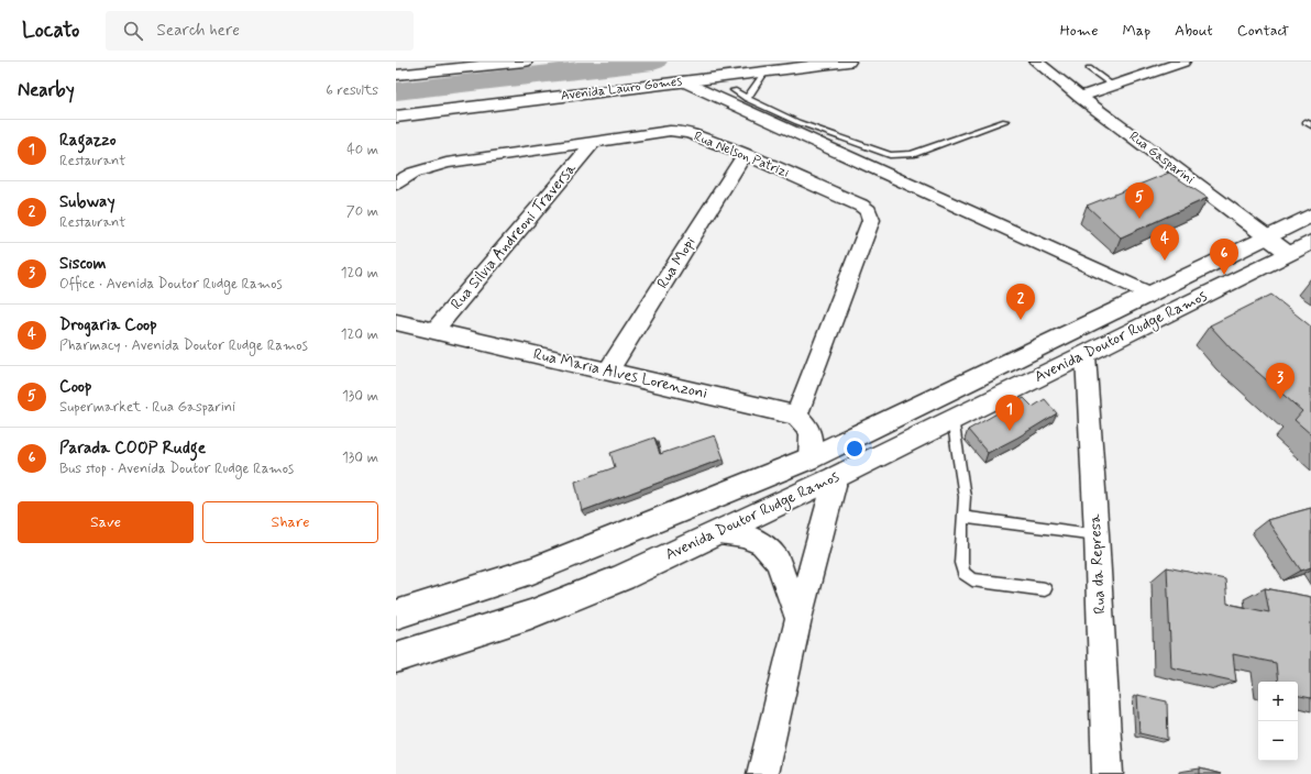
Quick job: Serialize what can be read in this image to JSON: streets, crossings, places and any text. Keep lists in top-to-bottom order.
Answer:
{
  "streets": {
    "main road": ["Avenida Lauro Gomes", "Avenida Doutor Rudge Ramos"],
    "street": [
      "Rua Nelson Patrizi",
      "Rua Gasparini",
      "Rua Silvia Andreoni Traversa",
      "Rua Mopi",
      "Rua Maria Alves Lorenzoni",
      "Rua da Represa"
    ]
  },
  "crossings": [
    ["Rua Nelson Patrizi", "Rua Silvia Andreoni Traversa"],
    ["Rua Nelson Patrizi", "Rua Mopi"],
    ["Rua Nelson Patrizi", "Rua Maria Alves Lorenzoni"],
    ["Rua Gasparini", "Avenida Doutor Rudge Ramos"],
    ["Rua Silvia Andreoni Traversa", "Rua Maria Alves Lorenzoni"],
    ["Rua Mopi", "Rua Maria Alves Lorenzoni"],
    ["Avenida Doutor Rudge Ramos", "Rua da Represa"]
  ],
  "page": {
    "header": "Locato",
    "search": "Search here",
    "nav": [
      "Home",
      "Map",
      "About",
      "Contact"
    ],
    "heading": ["Nearby", "6 results"],
    "list": [
      {
        "mark": "1",
        "name": "Ragazzo",
        "note": "Restaurant",
        "value": "40 m"
      },
      {
        "mark": "2",
        "name": "Subway",
        "note": "Restaurant",
        "value": "70 m"
      },
      {
        "mark": "3",
        "name": "Siscom",
        "note": "Office · Avenida Doutor Rudge Ramos",
        "value": "120 m"
      },
      {
        "mark": "4",
        "name": "Drogaria Coop",
        "note": "Pharmacy · Avenida Doutor Rudge Ramos",
        "value": "120 m"
      },
      {
        "mark": "5",
        "name": "Coop",
        "note": "Supermarket · Rua Gasparini",
        "value": "130 m"
      },
      {
        "mark": "6",
        "name": "Parada COOP Rudge",
        "note": "Bus stop · Avenida Doutor Rudge Ramos",
        "value": "130 m"
      }
    ],
    "pins": [
      "5",
      "4",
      "6",
      "2",
      "3",
      "1"
    ],
    "buttons": ["Save", "Share"],
    "map_buttons": ["+", "−"]
  }
}
